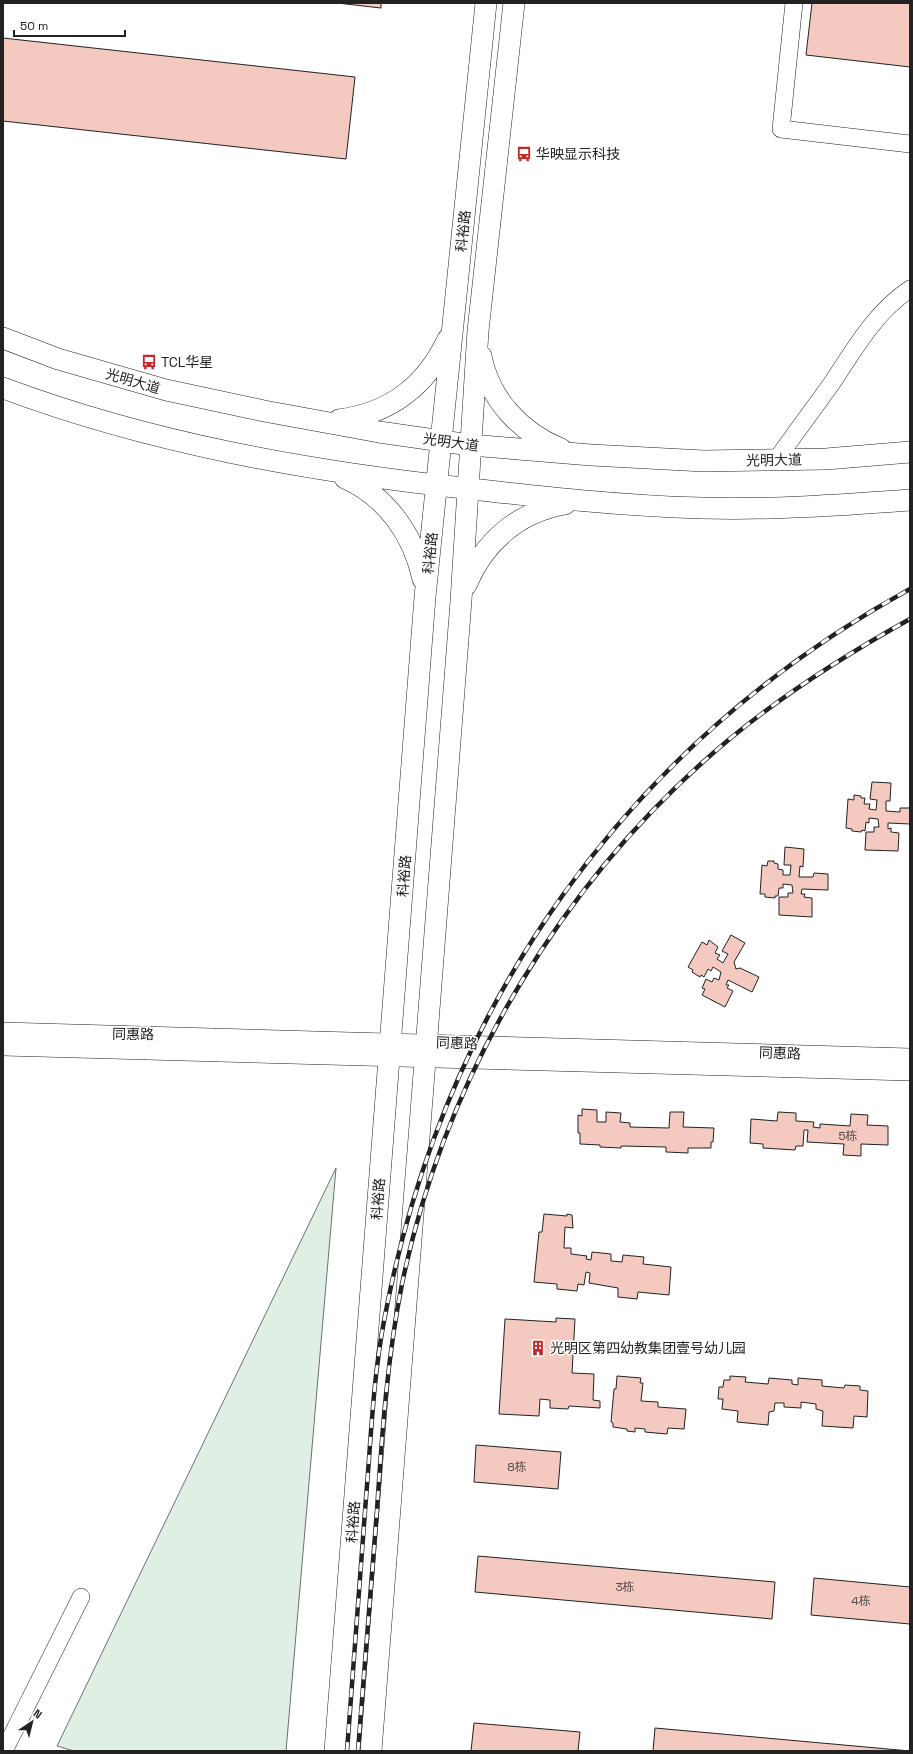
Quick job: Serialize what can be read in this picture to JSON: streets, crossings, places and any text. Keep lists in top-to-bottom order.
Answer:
{
  "streets": {
    "main road": ["科裕路", "光明大道"],
    "street": ["同惠路"]
  },
  "crossings": [
    ["科裕路", "光明大道"],
    ["科裕路", "同惠路"]
  ],
  "places": {
    "bus stop": ["华映显示科技", "TCL华星"],
    "building": ["光明区第四幼教集团壹号幼儿园"]
  },
  "house_numbers": [
    "5栋",
    "8栋",
    "3栋",
    "4栋"
  ],
  "scale_bar": "50 m",
  "north": "top right"
}
